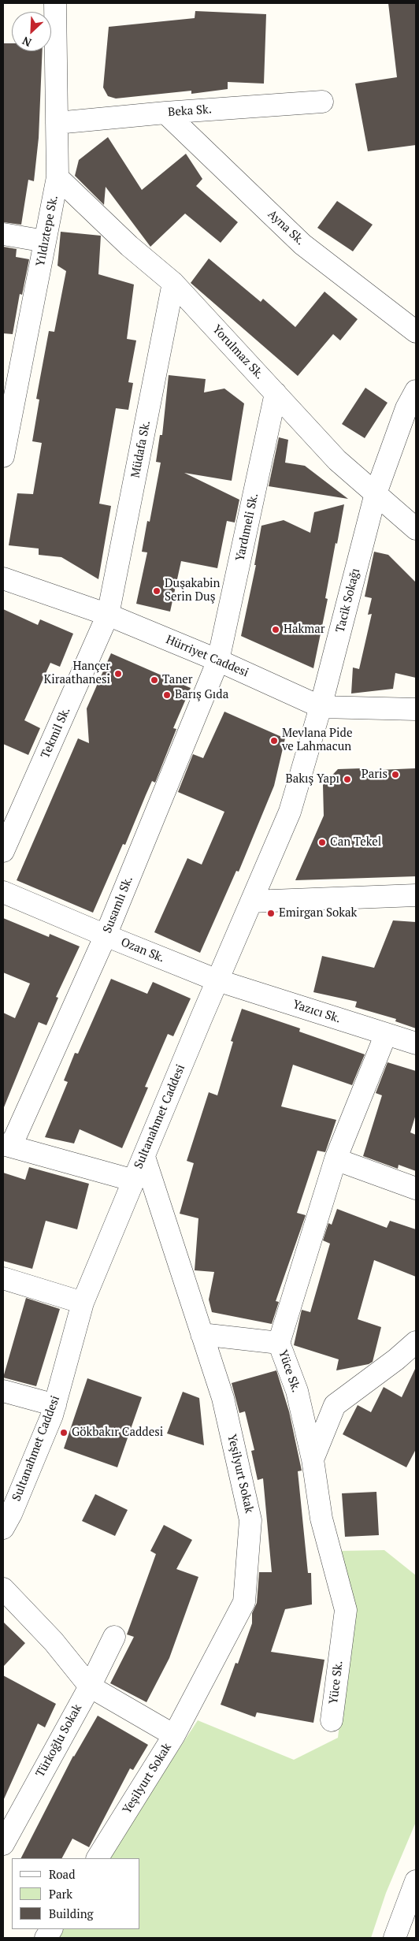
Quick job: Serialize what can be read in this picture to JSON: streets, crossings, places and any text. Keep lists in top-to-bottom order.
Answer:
{
  "streets": {
    "street": [
      "Beka Sk.",
      "Ayna Sk.",
      "Yıldıztepe Sk.",
      "Yorulmaz Sk.",
      "Müdafa Sk.",
      "Yardımeli Sk.",
      "Tacik Sokağı",
      "Hürriyet Caddesi",
      "Tekmil Sk.",
      "Susamlı Sk.",
      "Ozan Sk.",
      "Yazıcı Sk.",
      "Sultanahmet Caddesi",
      "Yüce Sk.",
      "Yeşilyurt Sokak",
      "Türkoğlu Sokak"
    ]
  },
  "crossings": [
    ["Beka Sk.", "Ayna Sk."],
    ["Beka Sk.", "Yıldıztepe Sk."],
    ["Yıldıztepe Sk.", "Yorulmaz Sk."],
    ["Yorulmaz Sk.", "Müdafa Sk."],
    ["Yorulmaz Sk.", "Yardımeli Sk."],
    ["Yorulmaz Sk.", "Tacik Sokağı"],
    ["Müdafa Sk.", "Hürriyet Caddesi"],
    ["Müdafa Sk.", "Tekmil Sk."],
    ["Yardımeli Sk.", "Hürriyet Caddesi"],
    ["Yardımeli Sk.", "Susamlı Sk."],
    ["Tacik Sokağı", "Hürriyet Caddesi"],
    ["Tacik Sokağı", "Sultanahmet Caddesi"],
    ["Hürriyet Caddesi", "Tekmil Sk."],
    ["Hürriyet Caddesi", "Susamlı Sk."],
    ["Hürriyet Caddesi", "Sultanahmet Caddesi"],
    ["Susamlı Sk.", "Ozan Sk."],
    ["Ozan Sk.", "Yazıcı Sk."],
    ["Ozan Sk.", "Sultanahmet Caddesi"],
    ["Yazıcı Sk.", "Sultanahmet Caddesi"],
    ["Yazıcı Sk.", "Yüce Sk."],
    ["Sultanahmet Caddesi", "Yeşilyurt Sokak"]
  ],
  "places": [
    "Duşakabin Serin Duş",
    "Hakmar",
    "Hançer Kiraathanesi",
    "Taner",
    "Barış Gıda",
    "Mevlana Pide ve Lahmacun",
    "Paris",
    "Bakış Yapı",
    "Can Tekel",
    "Emirgan Sokak",
    "Gökbakır Caddesi"
  ],
  "legend": ["Road", "Park", "Building"],
  "north": "bottom left"
}
